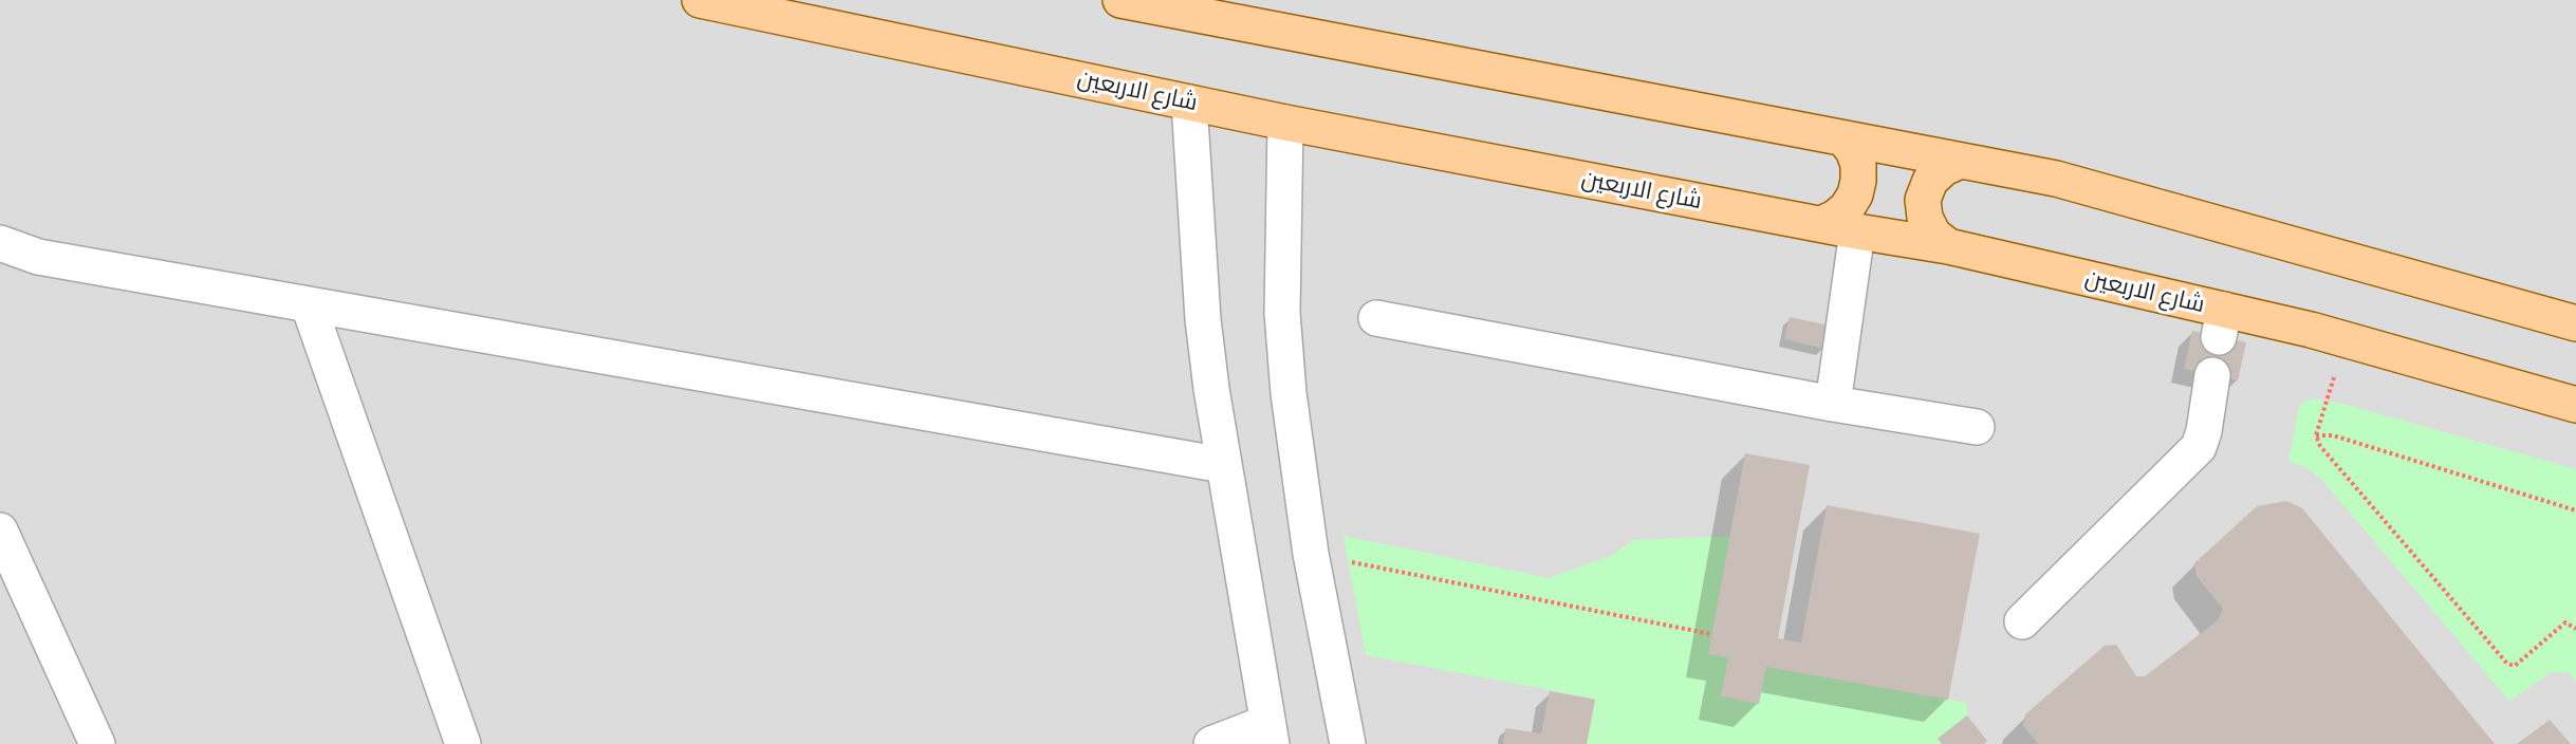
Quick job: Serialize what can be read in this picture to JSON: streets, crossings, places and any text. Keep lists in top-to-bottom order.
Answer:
{
  "streets": {
    "main road": ["شارع الاربعين"]
  }
}
